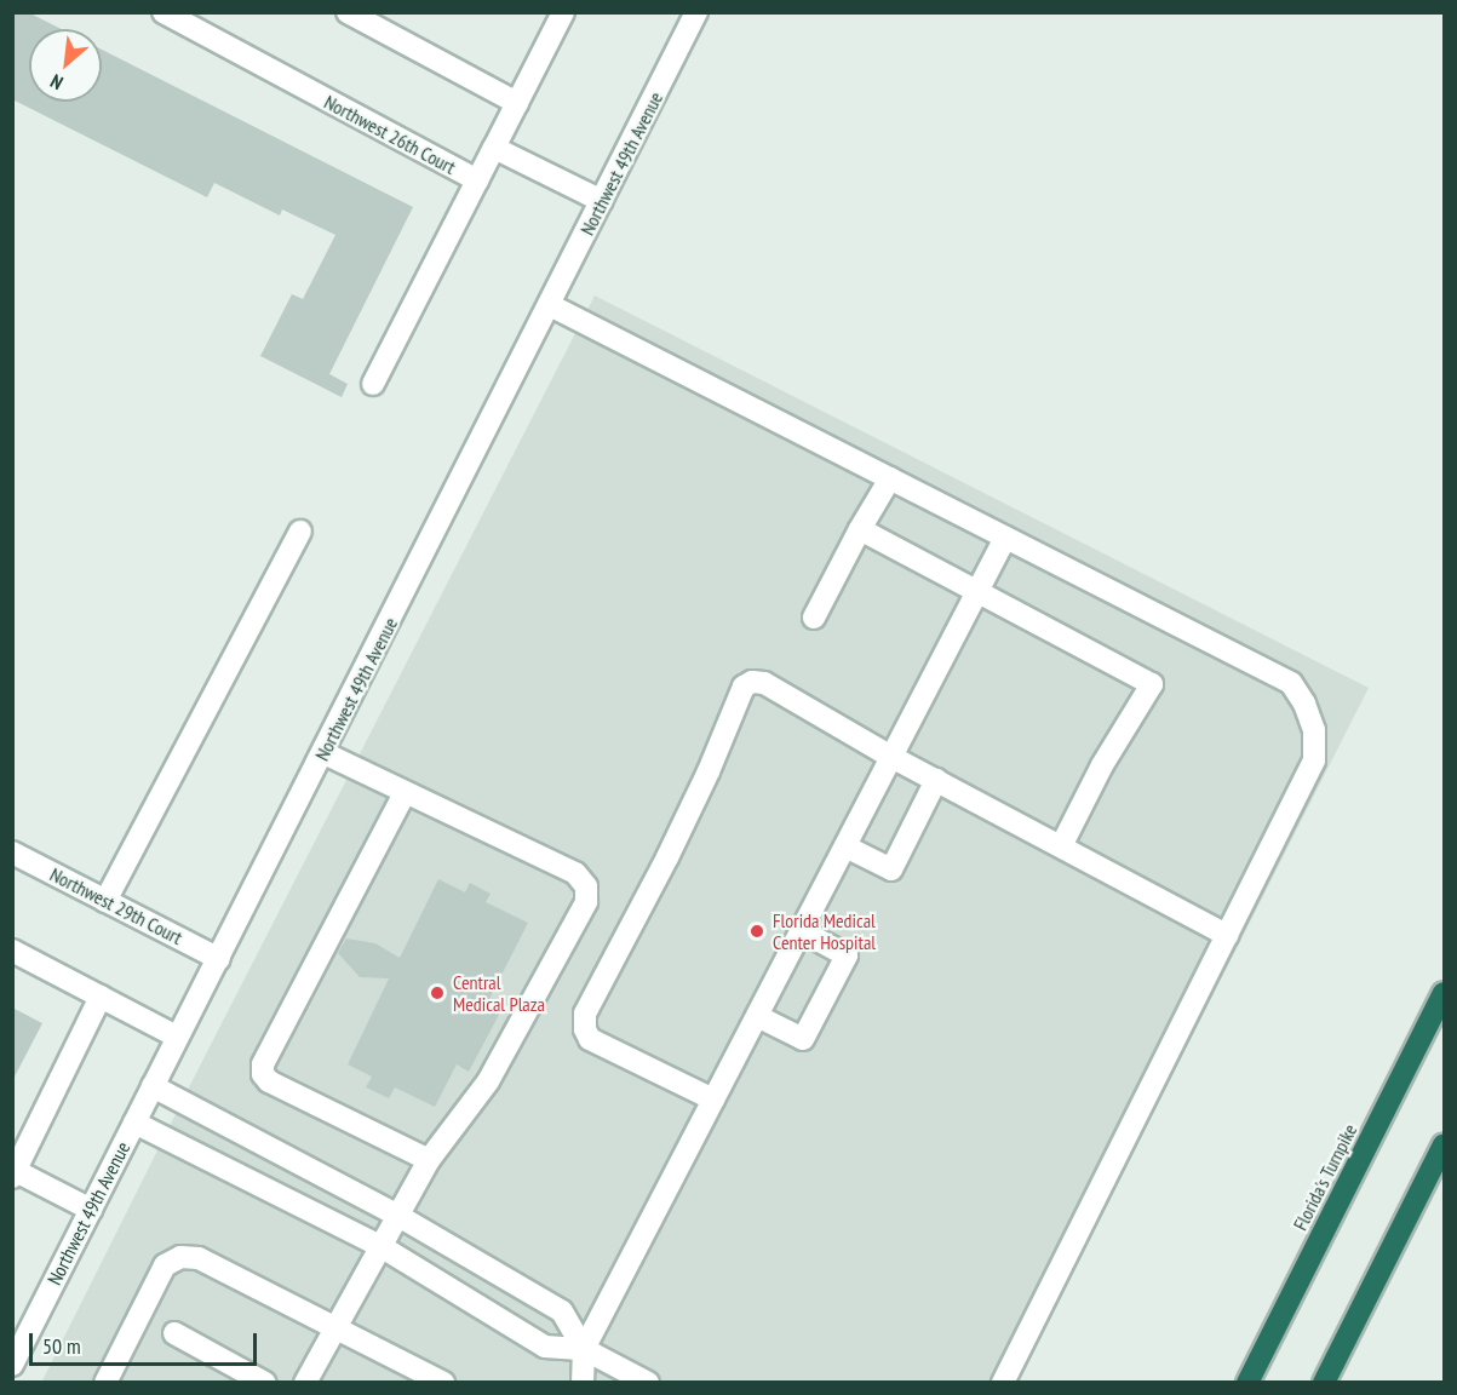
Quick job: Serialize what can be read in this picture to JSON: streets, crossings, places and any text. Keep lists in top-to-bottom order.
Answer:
{
  "streets": {
    "highway": ["Florida's Turnpike"],
    "street": ["Northwest 26th Court", "Northwest 49th Avenue", "Northwest 29th Court"]
  },
  "crossings": [
    ["Northwest 49th Avenue", "Northwest 29th Court"]
  ],
  "places": ["Florida Medical Center Hospital", "Central Medical Plaza"],
  "scale_bar": "50 m",
  "north": "bottom left"
}
